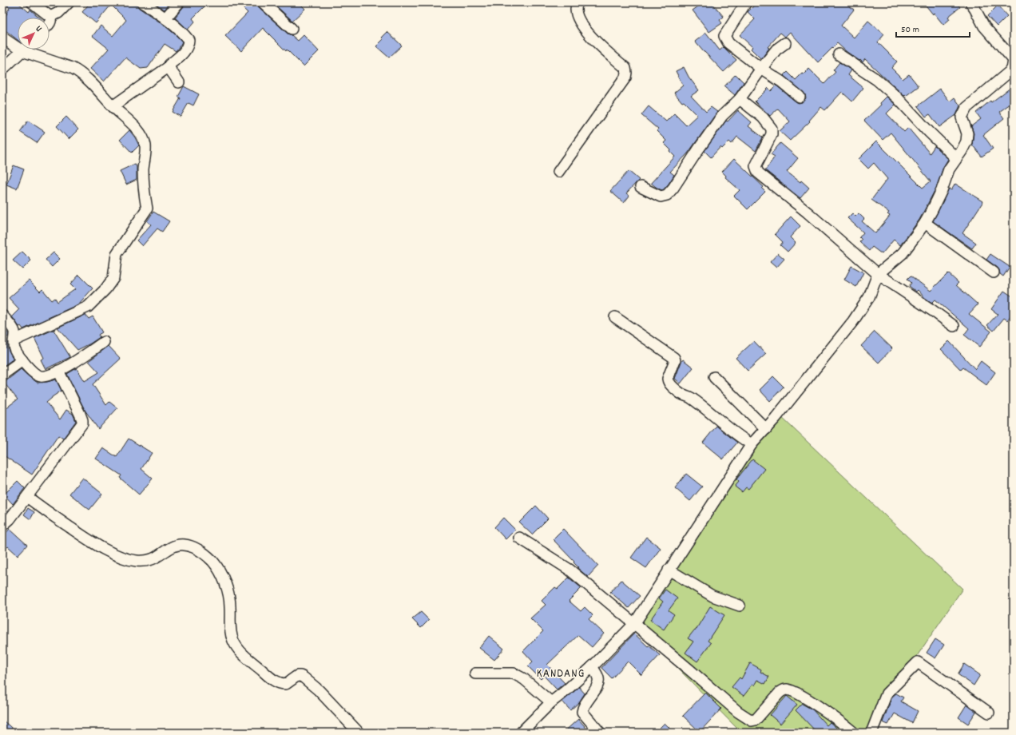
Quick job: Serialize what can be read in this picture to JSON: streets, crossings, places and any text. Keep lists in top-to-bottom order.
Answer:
{
  "districts": ["KANDANG"],
  "scale_bar": "50 m",
  "north": "top right"
}
